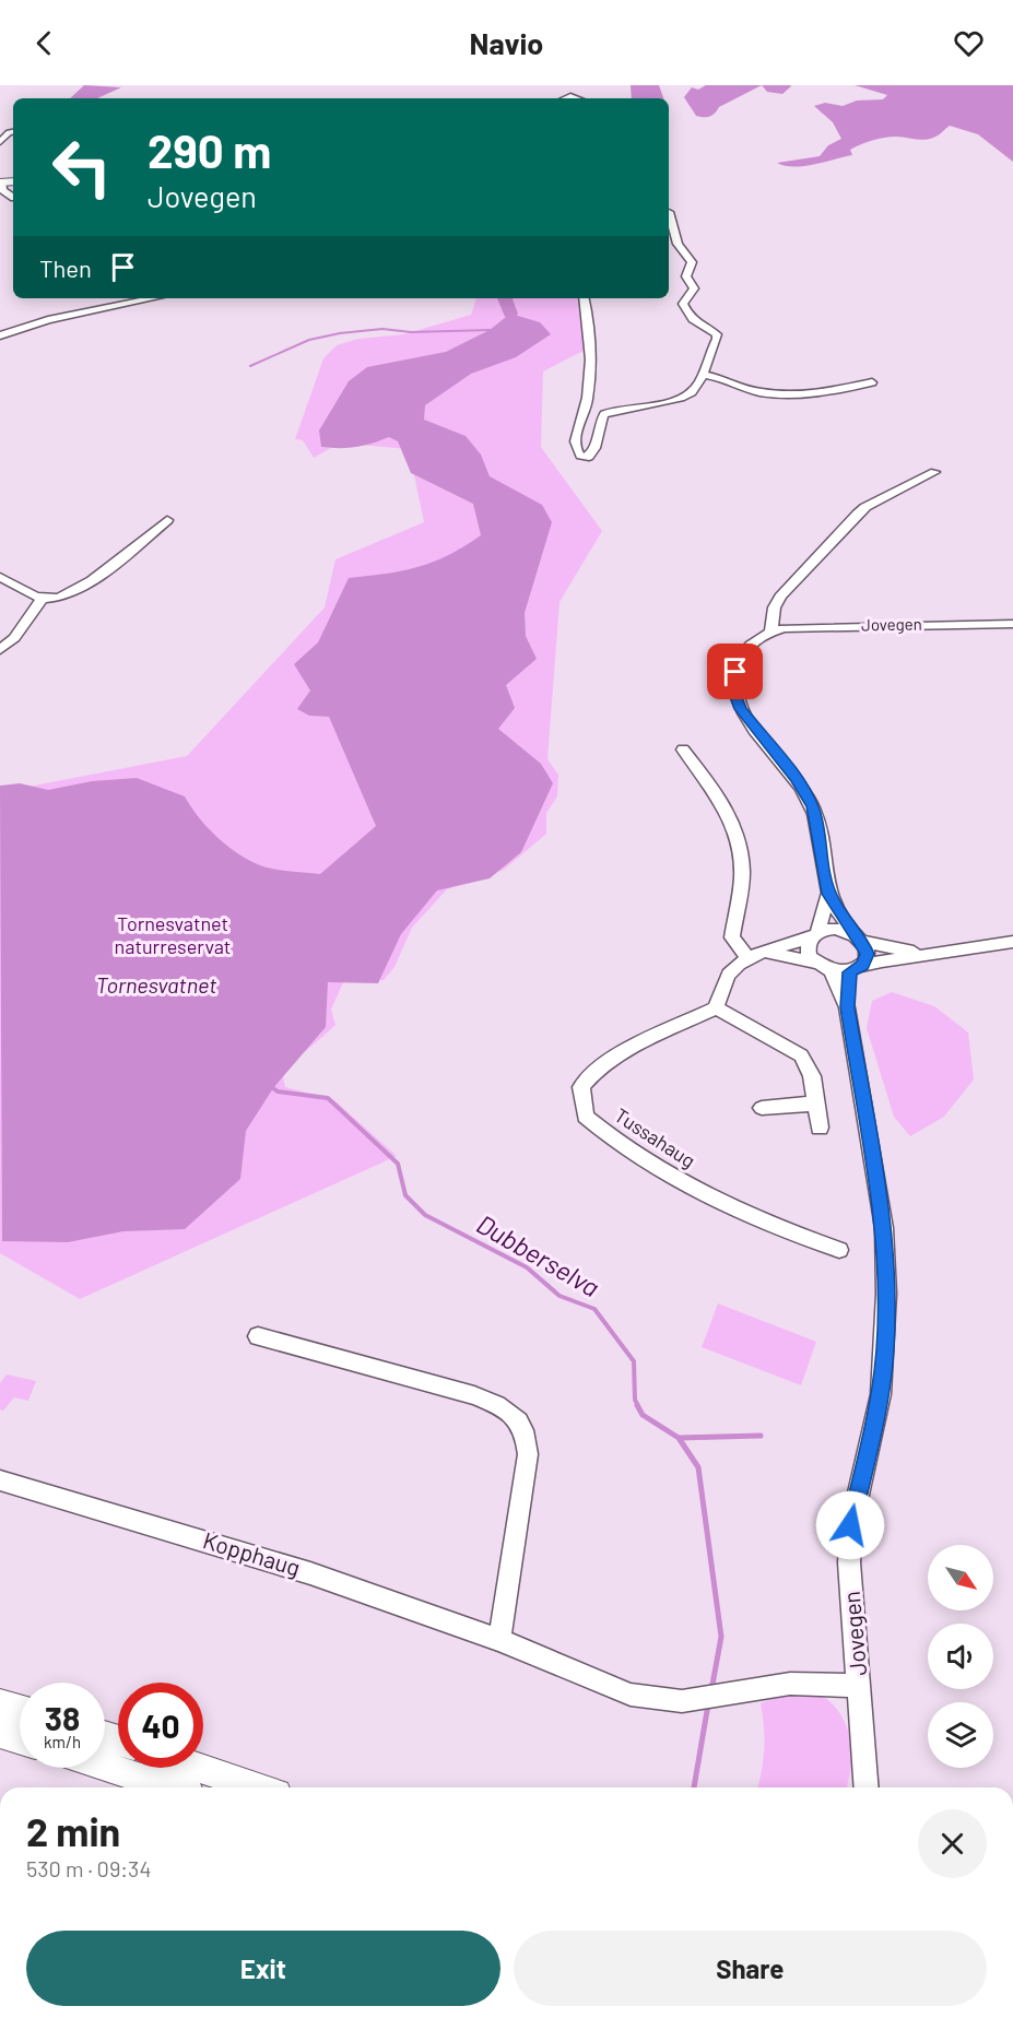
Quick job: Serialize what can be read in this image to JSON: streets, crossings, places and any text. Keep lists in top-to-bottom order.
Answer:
{
  "streets": {
    "street": ["Jovegen", "Tussahaug", "Kopphaug"]
  },
  "crossings": [
    ["Jovegen", "Kopphaug"]
  ],
  "water": ["Tornesvatnet", "Dubberselva"],
  "parks": ["Tornesvatnet naturreservat"],
  "north": "bottom right",
  "page": {
    "header": "Navio",
    "turn": ["290 m", "Jovegen"],
    "then": "Then",
    "speed": "38 km/h",
    "limit": "40",
    "heading": ["2 min", "530 m · 09:34"],
    "buttons": ["Exit", "Share"]
  }
}
